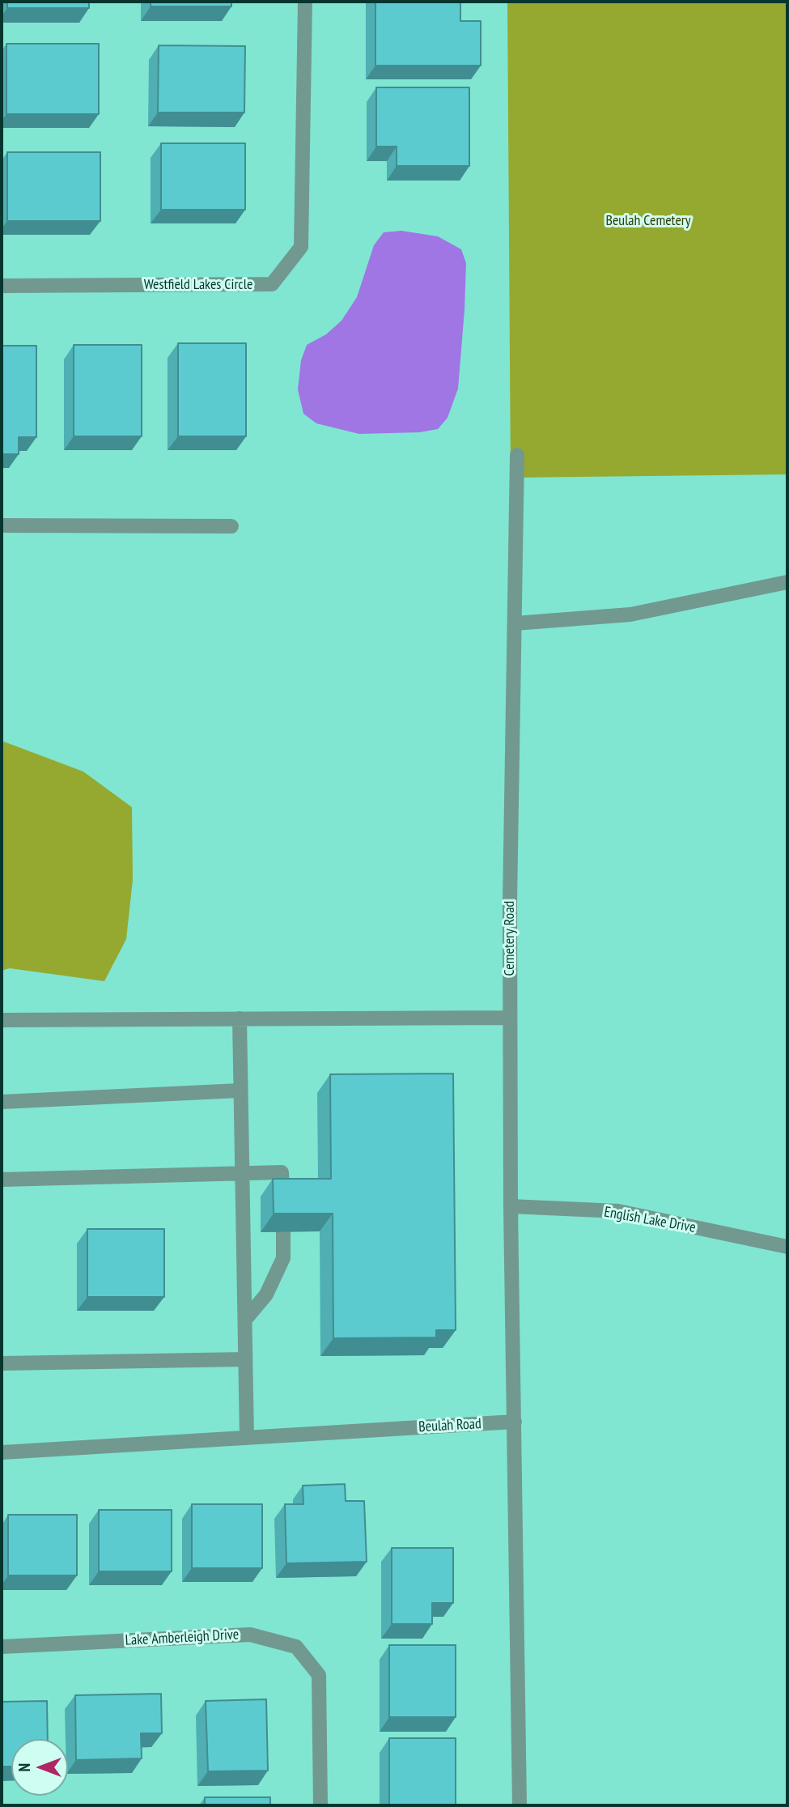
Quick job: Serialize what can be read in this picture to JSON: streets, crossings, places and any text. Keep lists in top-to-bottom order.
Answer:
{
  "streets": {
    "street": [
      "Westfield Lakes Circle",
      "Cemetery Road",
      "English Lake Drive",
      "Beulah Road",
      "Lake Amberleigh Drive"
    ]
  },
  "crossings": [
    ["Cemetery Road", "English Lake Drive"],
    ["Cemetery Road", "Beulah Road"]
  ],
  "parks": ["Beulah Cemetery"],
  "north": "left"
}
